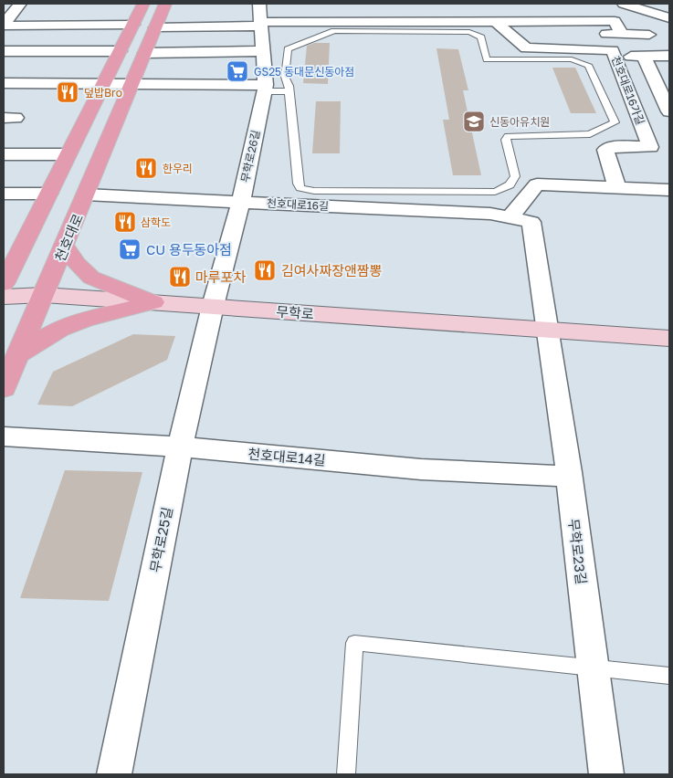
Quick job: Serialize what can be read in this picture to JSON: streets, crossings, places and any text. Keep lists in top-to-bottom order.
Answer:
{
  "streets": {
    "main road": ["천호대로", "무학로"],
    "street": [
      "천호대로16가길",
      "무학로26길",
      "천호대로16길",
      "천호대로14길",
      "무학로25길",
      "무학로23길"
    ]
  },
  "crossings": [
    ["무학로26길", "천호대로16길"],
    ["무학로26길", "무학로"],
    ["무학로26길", "무학로25길"],
    ["천호대로16길", "천호대로"],
    ["천호대로16길", "무학로"],
    ["천호대로16길", "무학로23길"],
    ["천호대로", "무학로"],
    ["무학로", "무학로25길"],
    ["무학로", "무학로23길"],
    ["천호대로14길", "무학로25길"],
    ["천호대로14길", "무학로23길"]
  ],
  "places": {
    "supermarket": ["GS25 동대문신동아점", "CU 용두동아점"],
    "restaurant": [
      "덮밥Bro",
      "한우리",
      "삼학도",
      "김여사짜장앤짬뽕",
      "마루포차"
    ],
    "school or university": ["신동아유치원"]
  }
}
